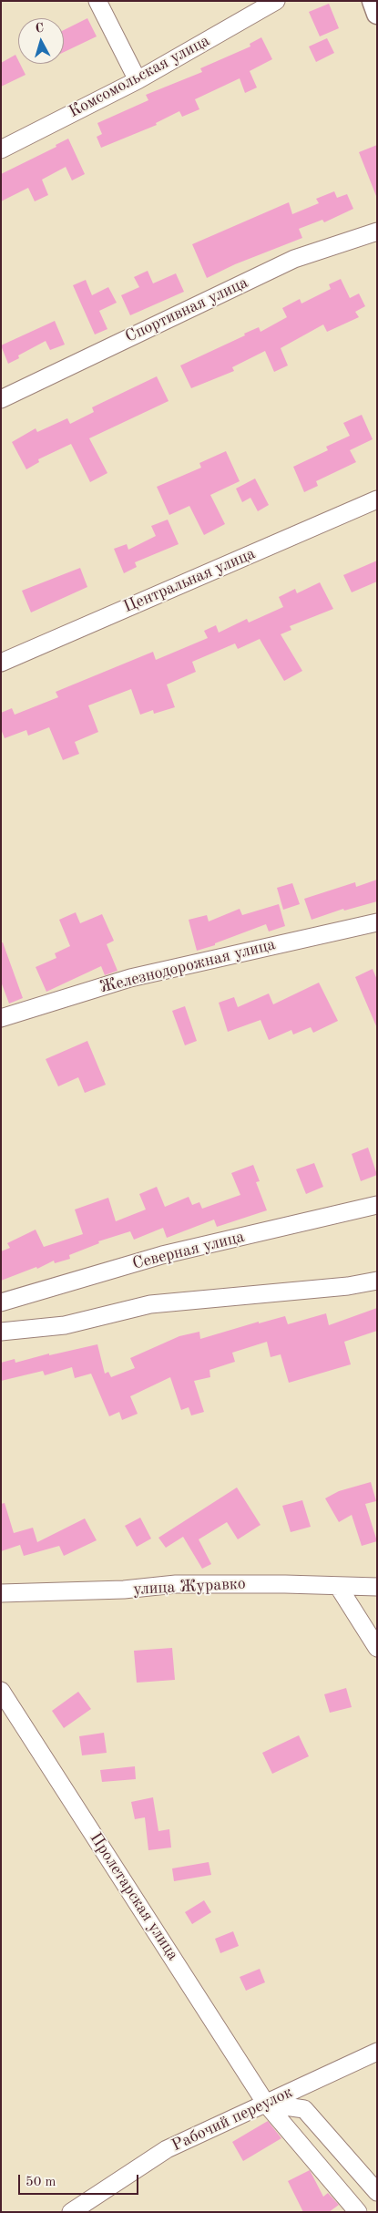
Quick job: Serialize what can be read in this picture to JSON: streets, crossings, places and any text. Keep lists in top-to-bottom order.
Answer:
{
  "streets": {
    "street": [
      "Комсомольская улица",
      "Спортивная улица",
      "Центральная улица",
      "Железнодорожная улица",
      "Северная улица",
      "улица Журавко",
      "Пролетарская улица",
      "Рабочий переулок"
    ]
  },
  "crossings": [
    ["Пролетарская улица", "Рабочий переулок"]
  ],
  "scale_bar": "50 m",
  "north": "top"
}
